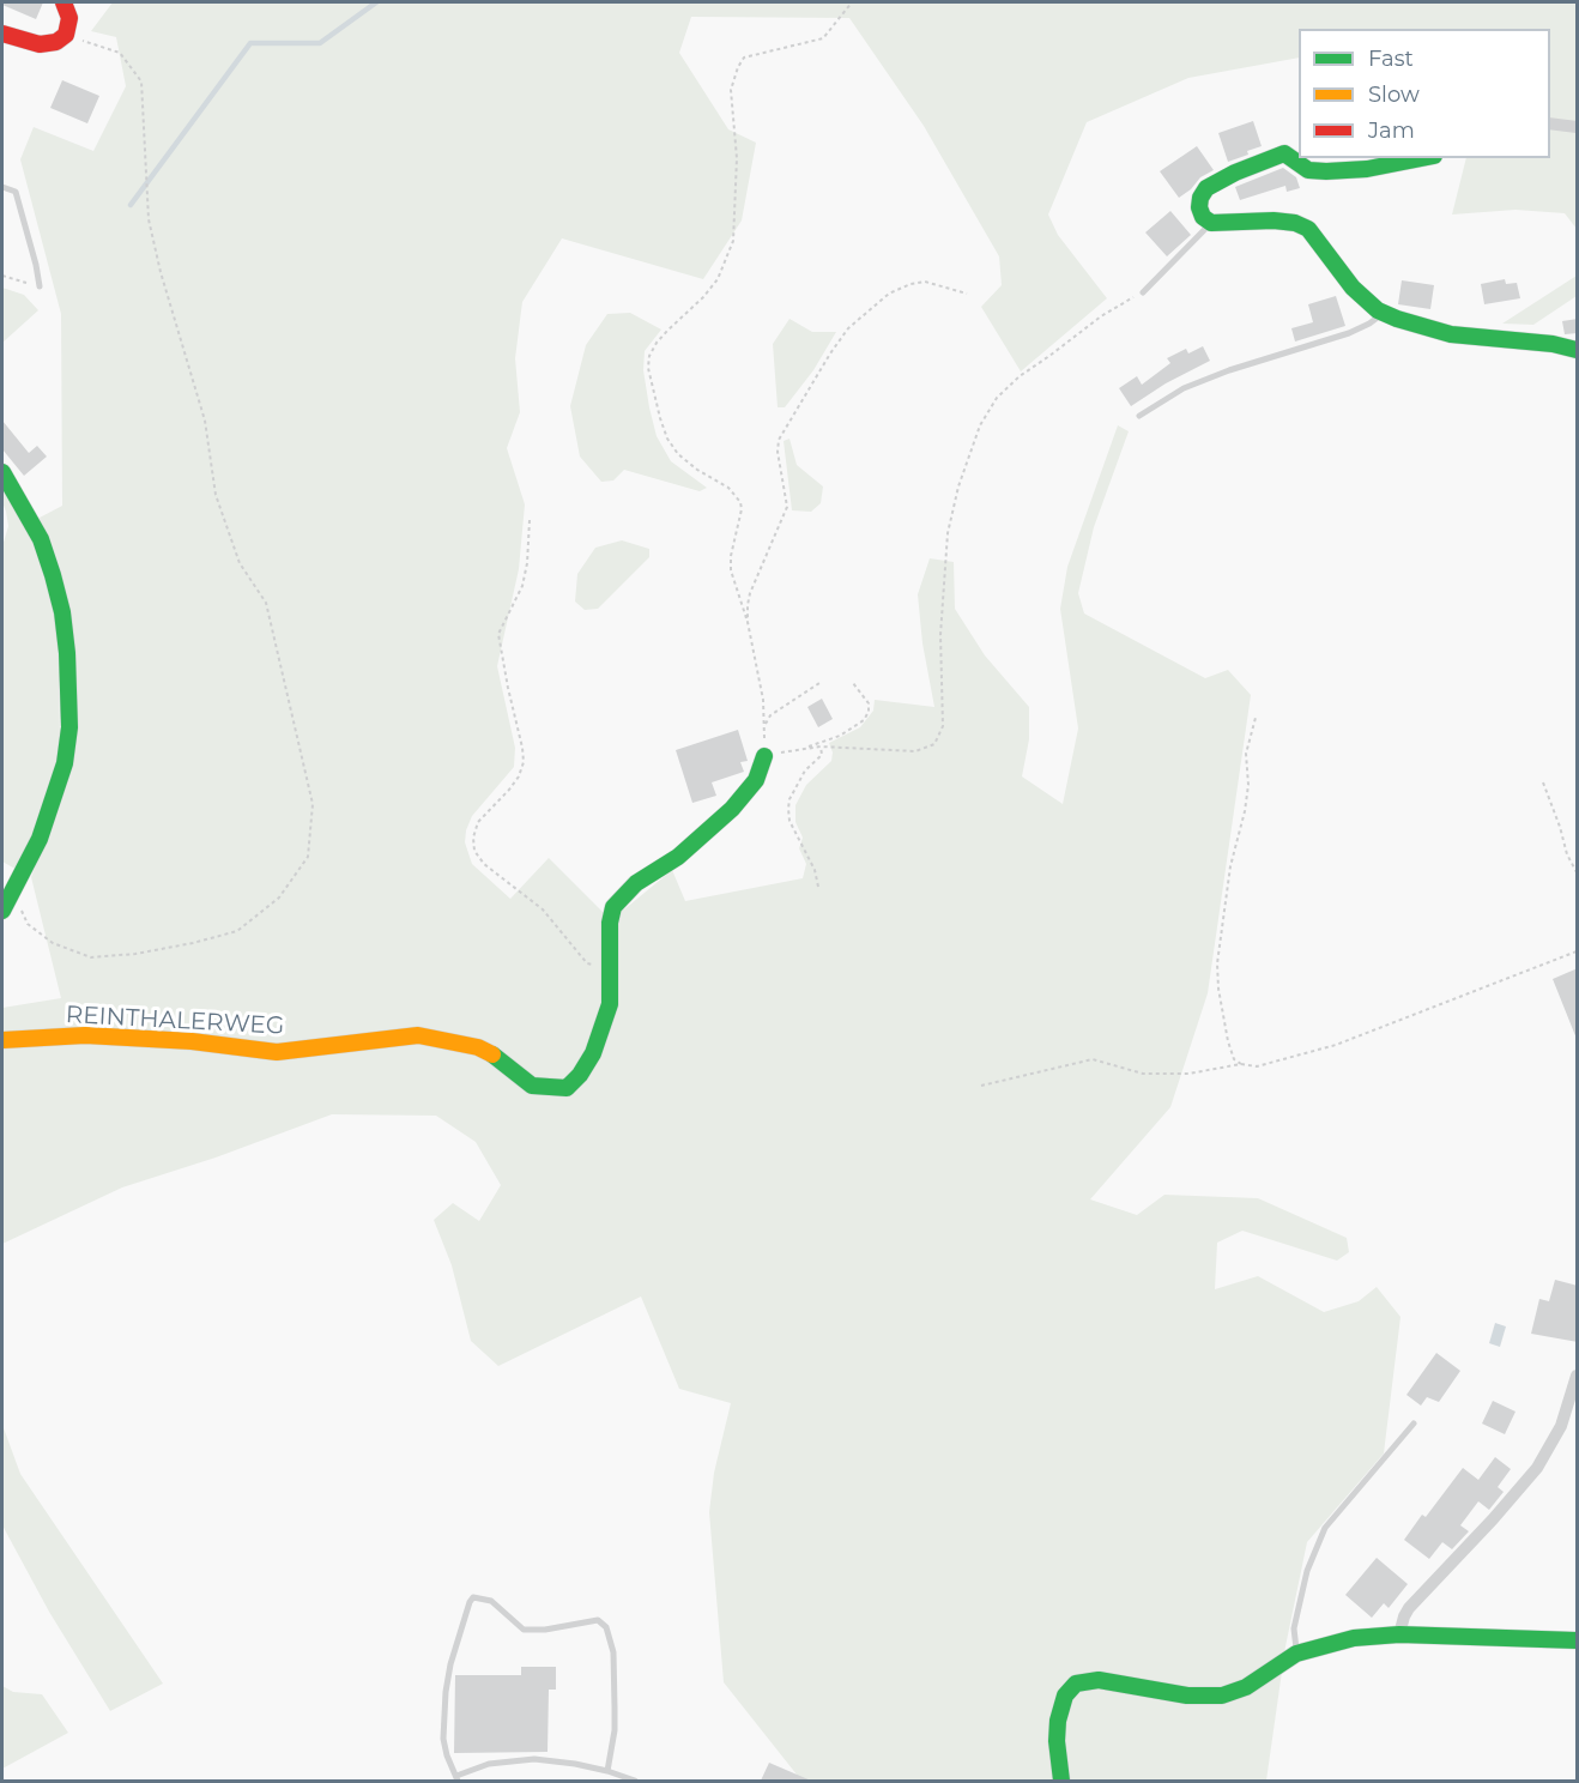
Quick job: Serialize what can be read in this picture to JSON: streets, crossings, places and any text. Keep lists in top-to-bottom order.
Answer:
{
  "streets": {
    "street": ["REINTHALERWEG"]
  },
  "legend": ["Fast", "Slow", "Jam"]
}
